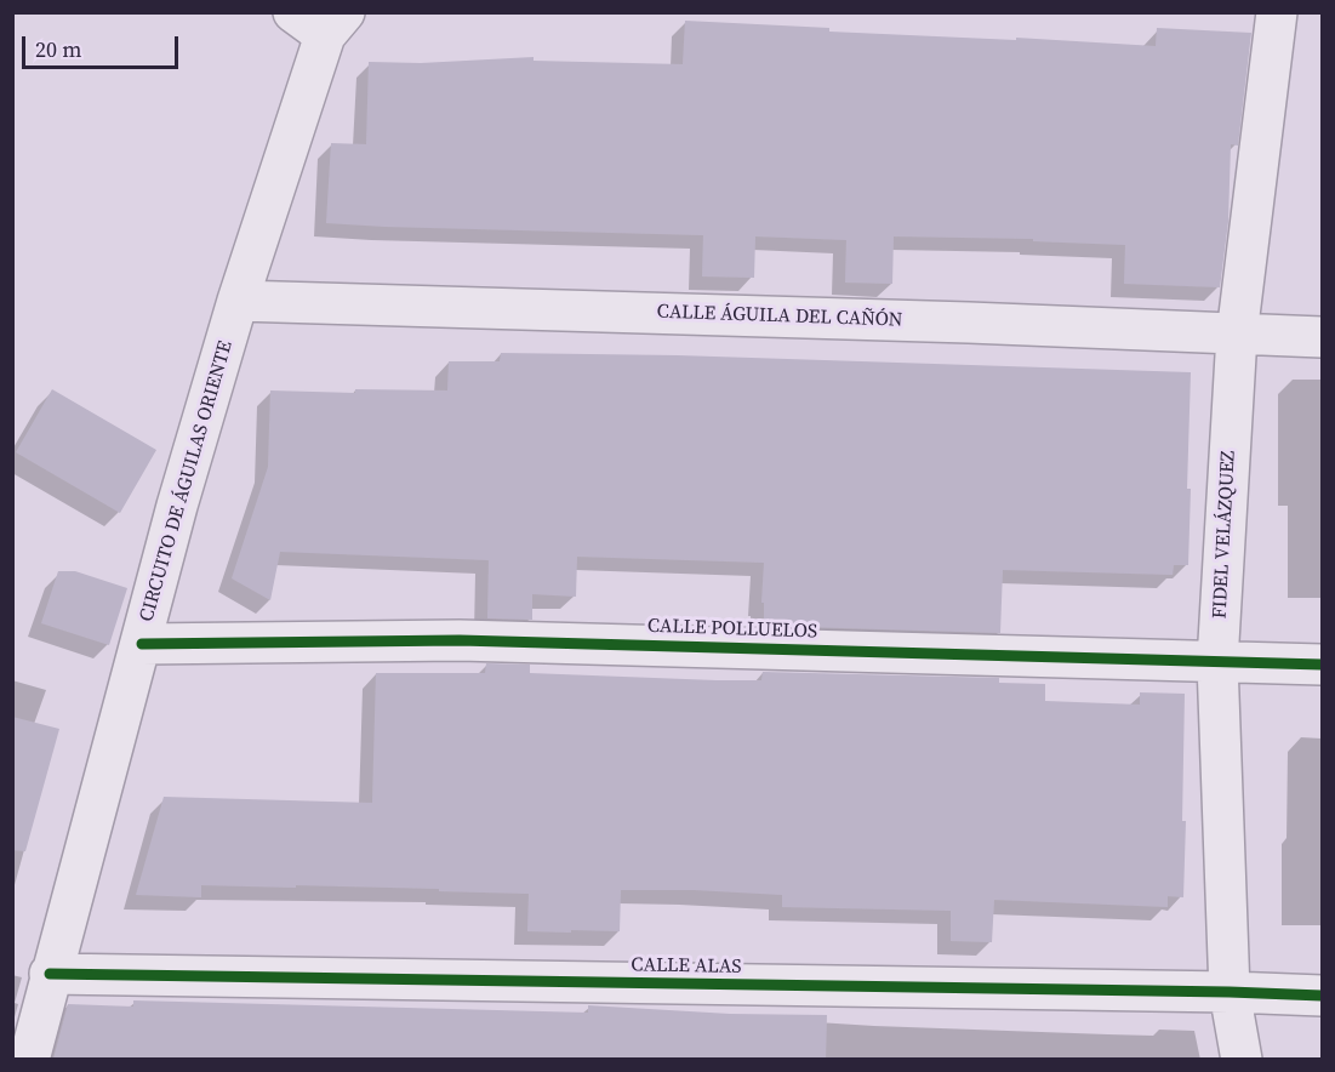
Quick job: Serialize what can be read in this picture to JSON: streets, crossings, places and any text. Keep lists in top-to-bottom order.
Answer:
{
  "streets": {
    "street": [
      "CALLE ÁGUILA DEL CAÑÓN",
      "CIRCUITO DE ÁGUILAS ORIENTE",
      "FIDEL VELÁZQUEZ",
      "CALLE POLLUELOS",
      "CALLE ALAS"
    ]
  },
  "crossings": [
    ["CALLE ÁGUILA DEL CAÑÓN", "CIRCUITO DE ÁGUILAS ORIENTE"],
    ["CALLE ÁGUILA DEL CAÑÓN", "FIDEL VELÁZQUEZ"],
    ["CIRCUITO DE ÁGUILAS ORIENTE", "CALLE POLLUELOS"],
    ["CIRCUITO DE ÁGUILAS ORIENTE", "CALLE ALAS"],
    ["FIDEL VELÁZQUEZ", "CALLE POLLUELOS"],
    ["FIDEL VELÁZQUEZ", "CALLE ALAS"]
  ],
  "scale_bar": "20 m"
}
